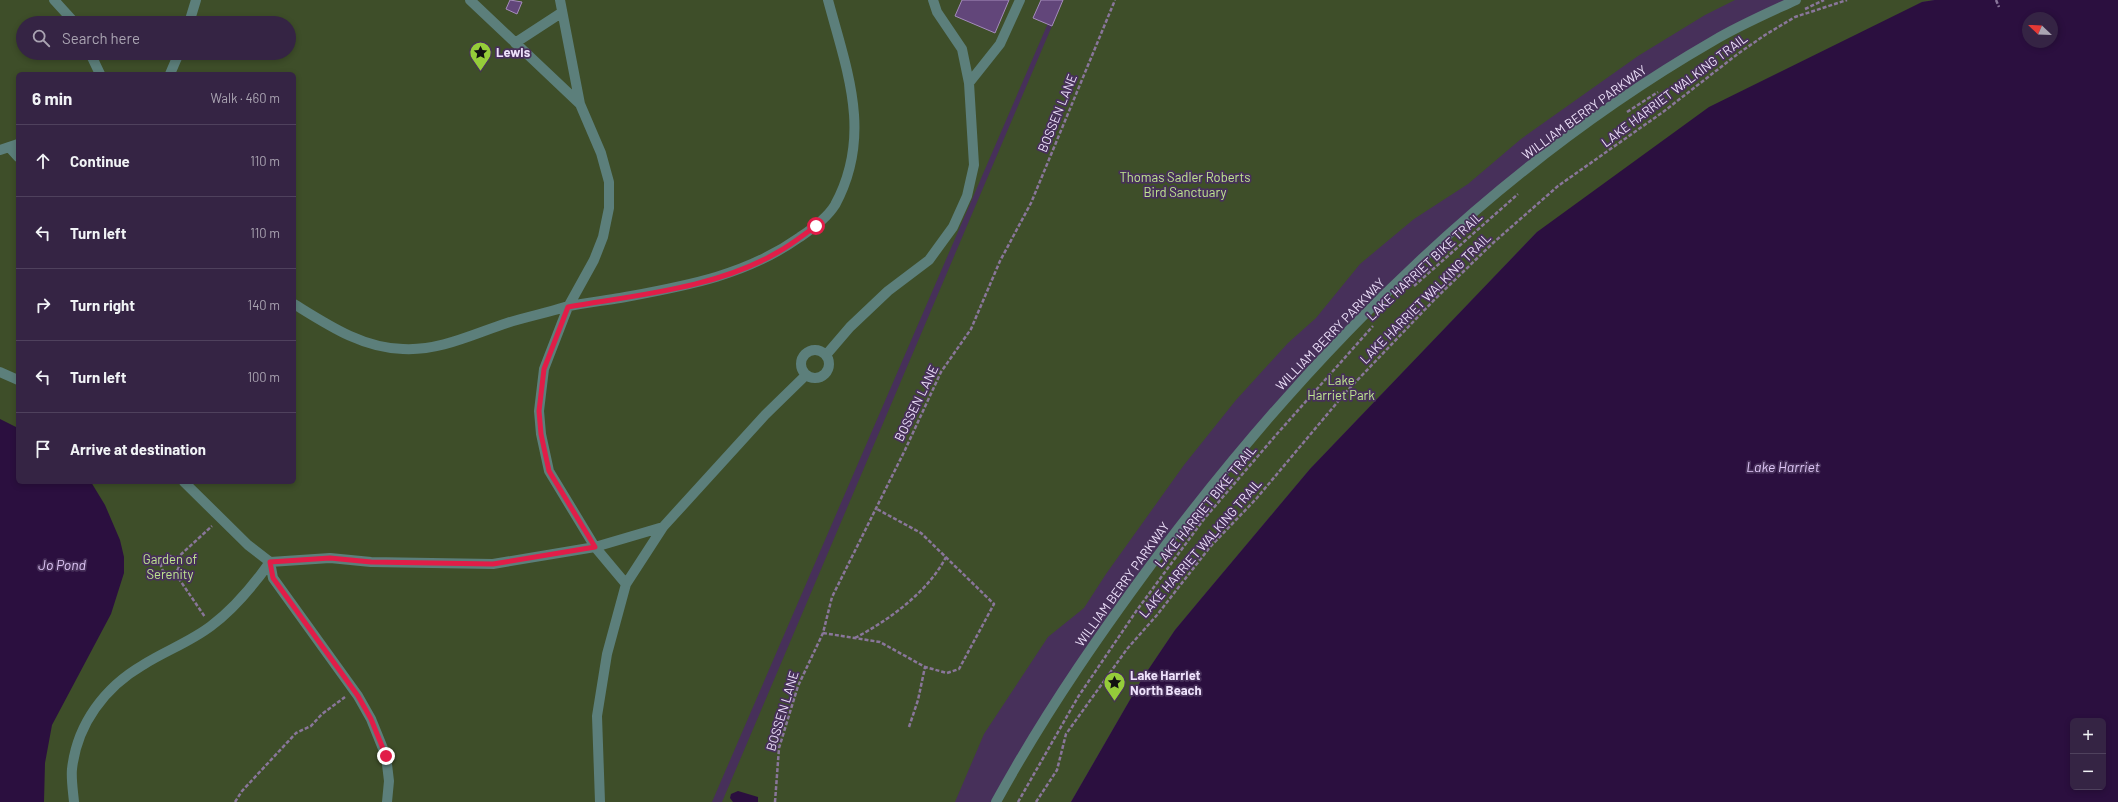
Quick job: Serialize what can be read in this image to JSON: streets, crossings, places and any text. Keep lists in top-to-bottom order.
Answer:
{
  "streets": {
    "street": ["WILLIAM BERRY PARKWAY"],
    "path": ["LAKE HARRIET WALKING TRAIL", "BOSSEN LANE", "LAKE HARRIET BIKE TRAIL"]
  },
  "water": ["Lake Harriet", "Jo Pond"],
  "parks": ["Thomas Sadler Roberts Bird Sanctuary", "Lake Harriet Park", "Garden of Serenity"],
  "places": {
    "place": ["Lewis", "Lake Harriet North Beach"]
  },
  "north": "top left",
  "page": {
    "search": "Search here",
    "heading": ["6 min", "Walk · 460 m"],
    "list": [
      ["Continue", "110 m"],
      ["Turn left", "110 m"],
      ["Turn right", "140 m"],
      ["Turn left", "100 m"],
      "Arrive at destination"
    ],
    "map_buttons": ["+", "−"]
  }
}
